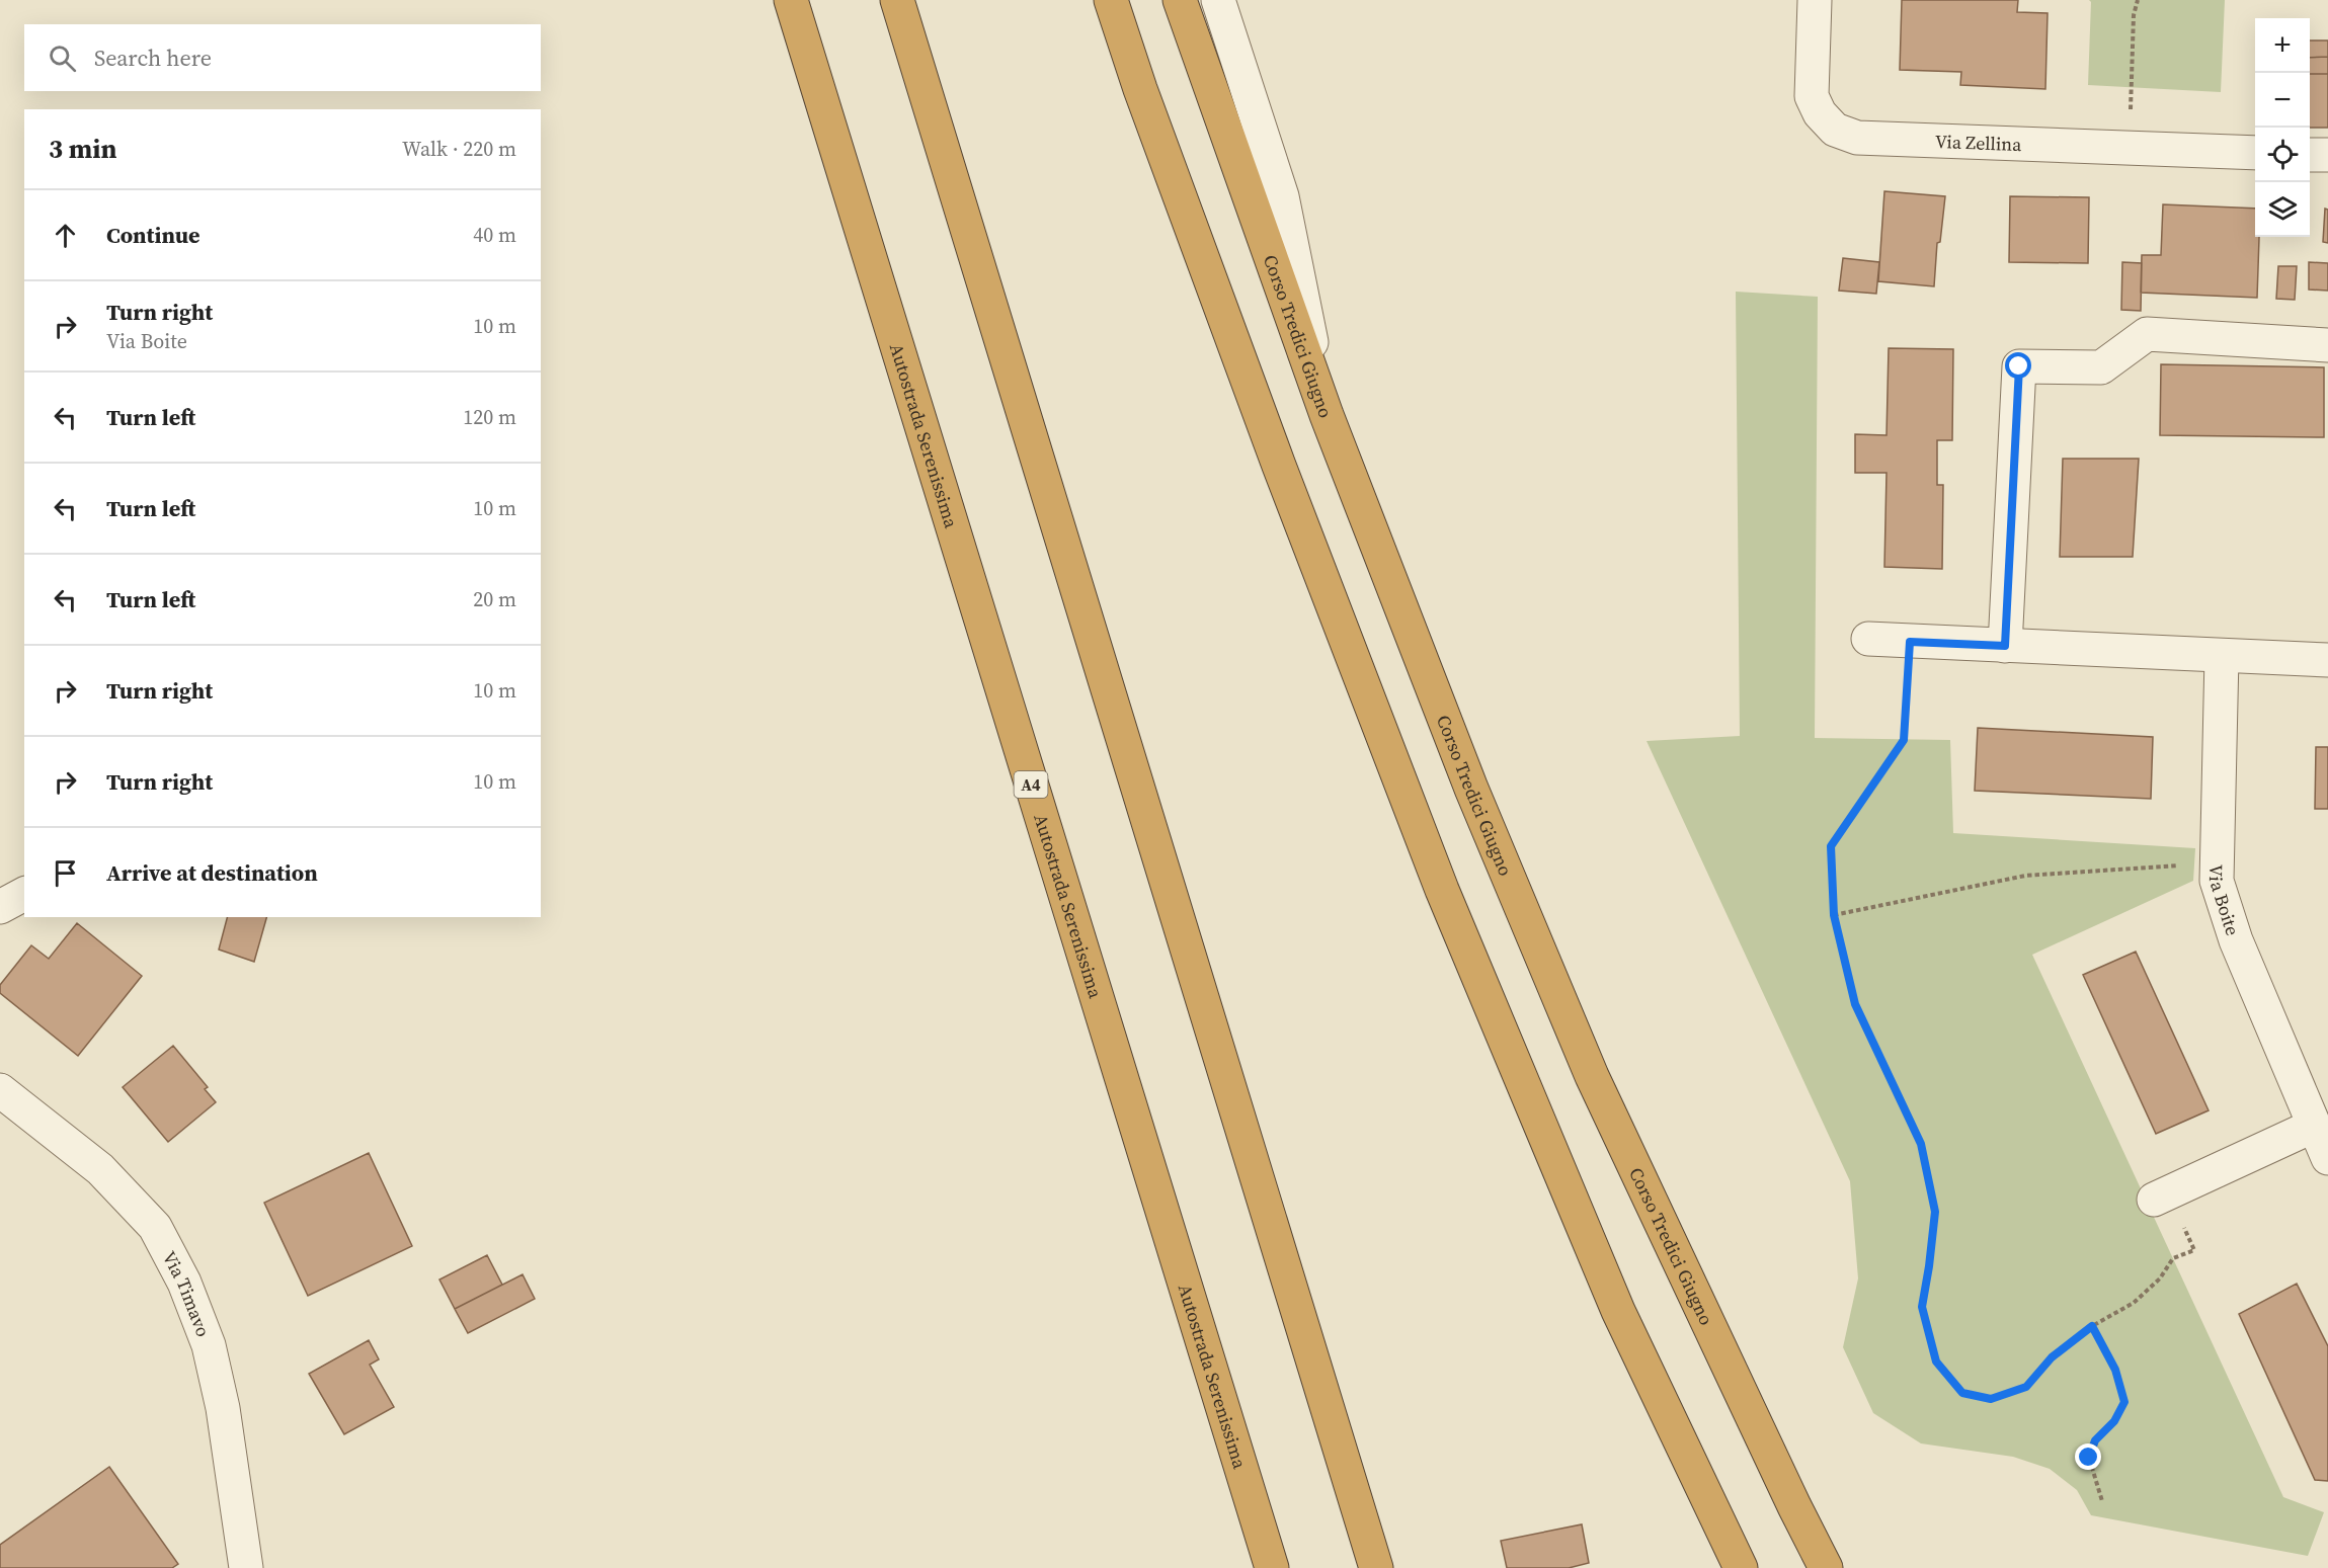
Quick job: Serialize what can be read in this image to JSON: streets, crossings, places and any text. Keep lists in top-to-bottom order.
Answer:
{
  "streets": {
    "highway": ["Corso Tredici Giugno", "Autostrada Serenissima", "A4"],
    "street": ["Via Zellina", "Via Boite", "Via Timavo"]
  },
  "page": {
    "map_buttons": ["+", "−"],
    "search": "Search here",
    "heading": ["3 min", "Walk · 220 m"],
    "list": [
      ["Continue", "40 m"],
      ["Turn right", "Via Boite", "10 m"],
      ["Turn left", "120 m"],
      ["Turn left", "10 m"],
      ["Turn left", "20 m"],
      ["Turn right", "10 m"],
      ["Turn right", "10 m"],
      "Arrive at destination"
    ]
  }
}
